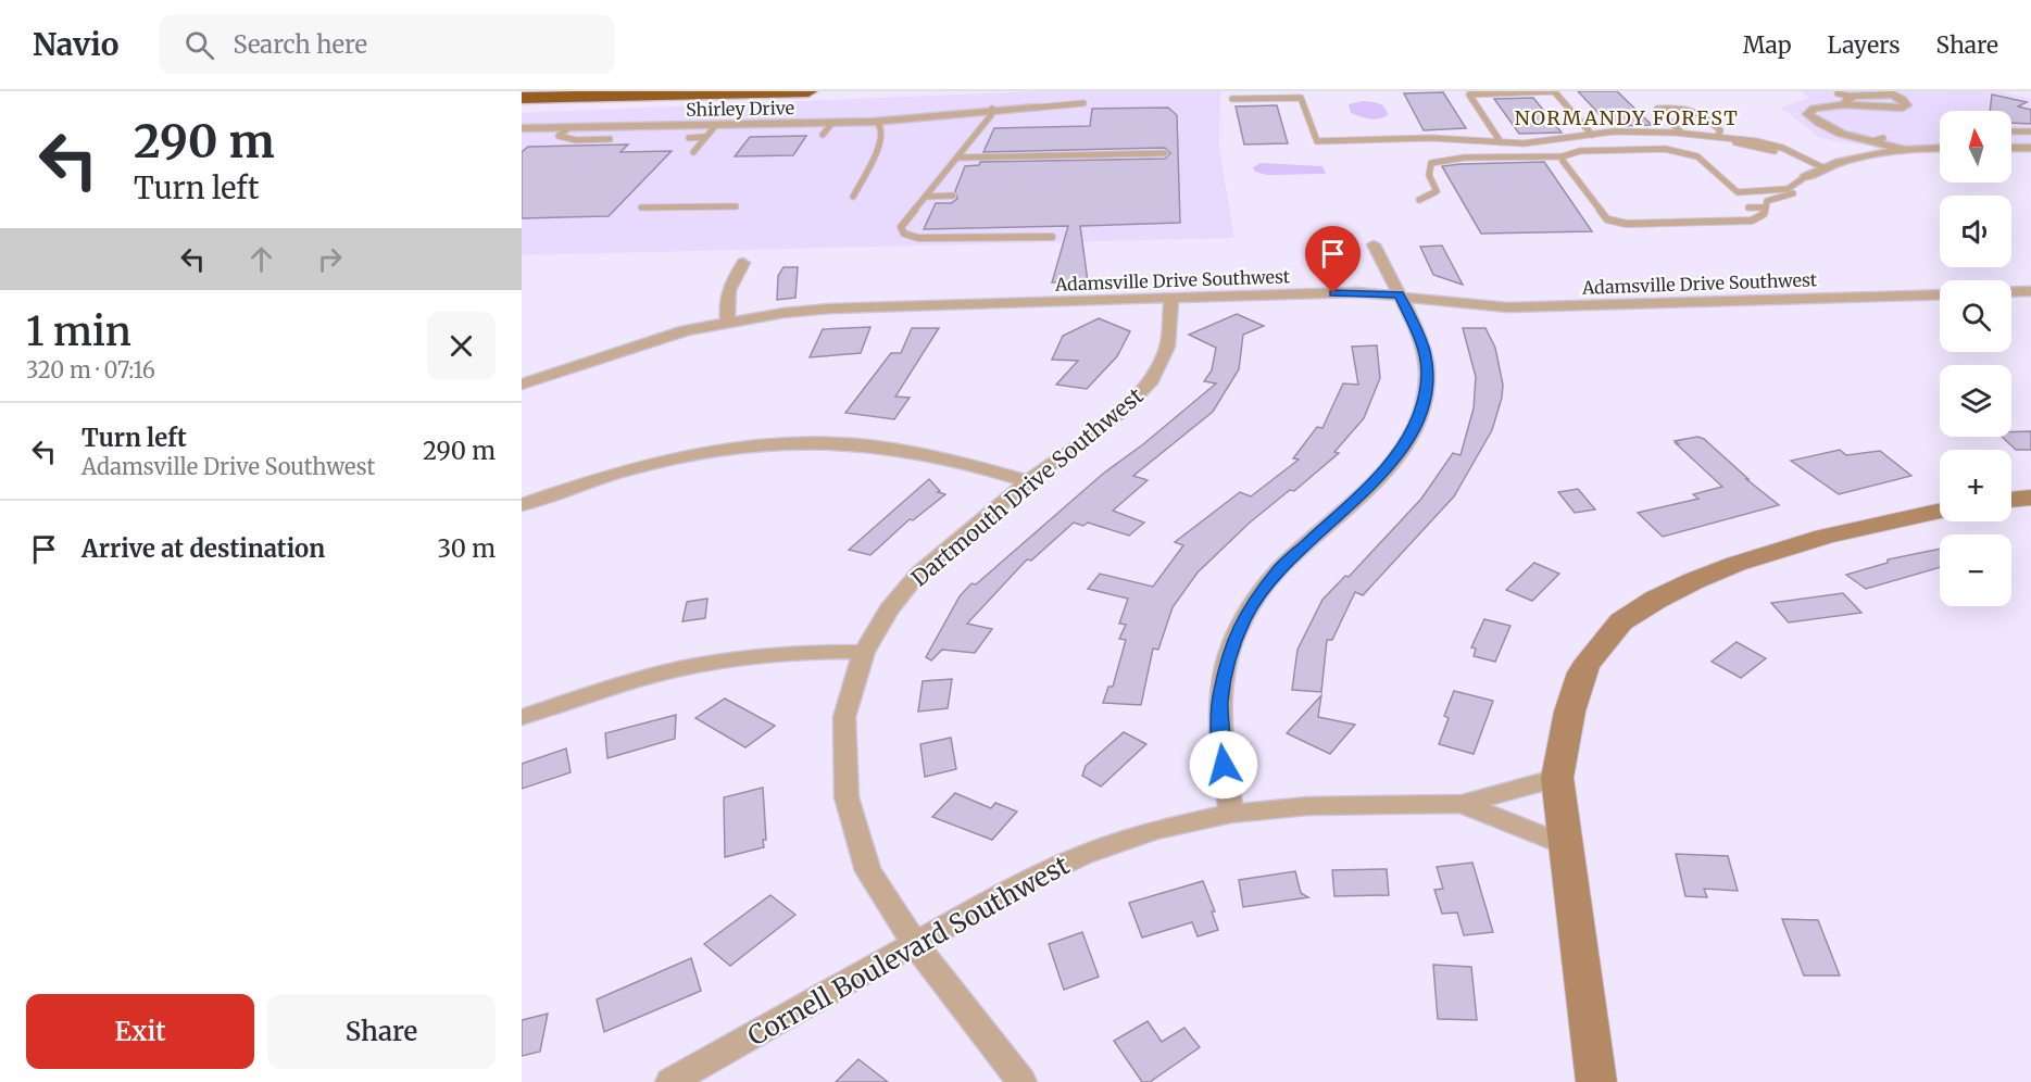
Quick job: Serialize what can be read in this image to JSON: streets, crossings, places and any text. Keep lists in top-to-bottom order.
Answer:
{
  "streets": {
    "street": [
      "Shirley Drive",
      "Adamsville Drive Southwest",
      "Dartmouth Drive Southwest",
      "Cornell Boulevard Southwest"
    ]
  },
  "crossings": [
    ["Adamsville Drive Southwest", "Dartmouth Drive Southwest"],
    ["Dartmouth Drive Southwest", "Cornell Boulevard Southwest"]
  ],
  "districts": ["NORMANDY FOREST"],
  "north": "top",
  "page": {
    "header": "Navio",
    "search": "Search here",
    "nav": ["Map", "Layers", "Share"],
    "turn": ["290 m", "Turn left"],
    "map_buttons": ["+", "−"],
    "heading": ["1 min", "320 m · 07:16"],
    "list": [
      {
        "name": "Turn left",
        "note": "Adamsville Drive Southwest",
        "value": "290 m"
      },
      {
        "name": "Arrive at destination",
        "value": "30 m"
      }
    ],
    "buttons": ["Exit", "Share"]
  }
}
